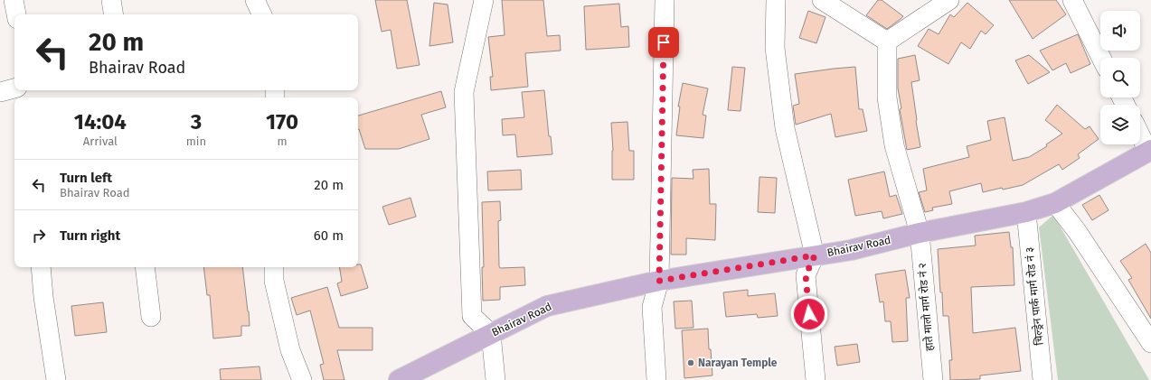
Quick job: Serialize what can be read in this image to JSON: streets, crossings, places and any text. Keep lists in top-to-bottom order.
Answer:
{
  "streets": {
    "main road": ["Bhairav Road"],
    "street": ["चिल्ड्रेन पार्क मार्ग रोड नं ३", "हाते मालो मार्ग रोड नं २"]
  },
  "crossings": [
    ["Bhairav Road", "चिल्ड्रेन पार्क मार्ग रोड नं ३"],
    ["Bhairav Road", "हाते मालो मार्ग रोड नं २"]
  ],
  "places": ["Narayan Temple"],
  "page": {
    "turn": ["20 m", "Bhairav Road"],
    "eta": [
      "14:04",
      "Arrival",
      "3",
      "min",
      "170",
      "m"
    ],
    "list": [
      {
        "name": "Turn left",
        "note": "Bhairav Road",
        "value": "20 m"
      },
      {
        "name": "Turn right",
        "value": "60 m"
      }
    ]
  }
}
